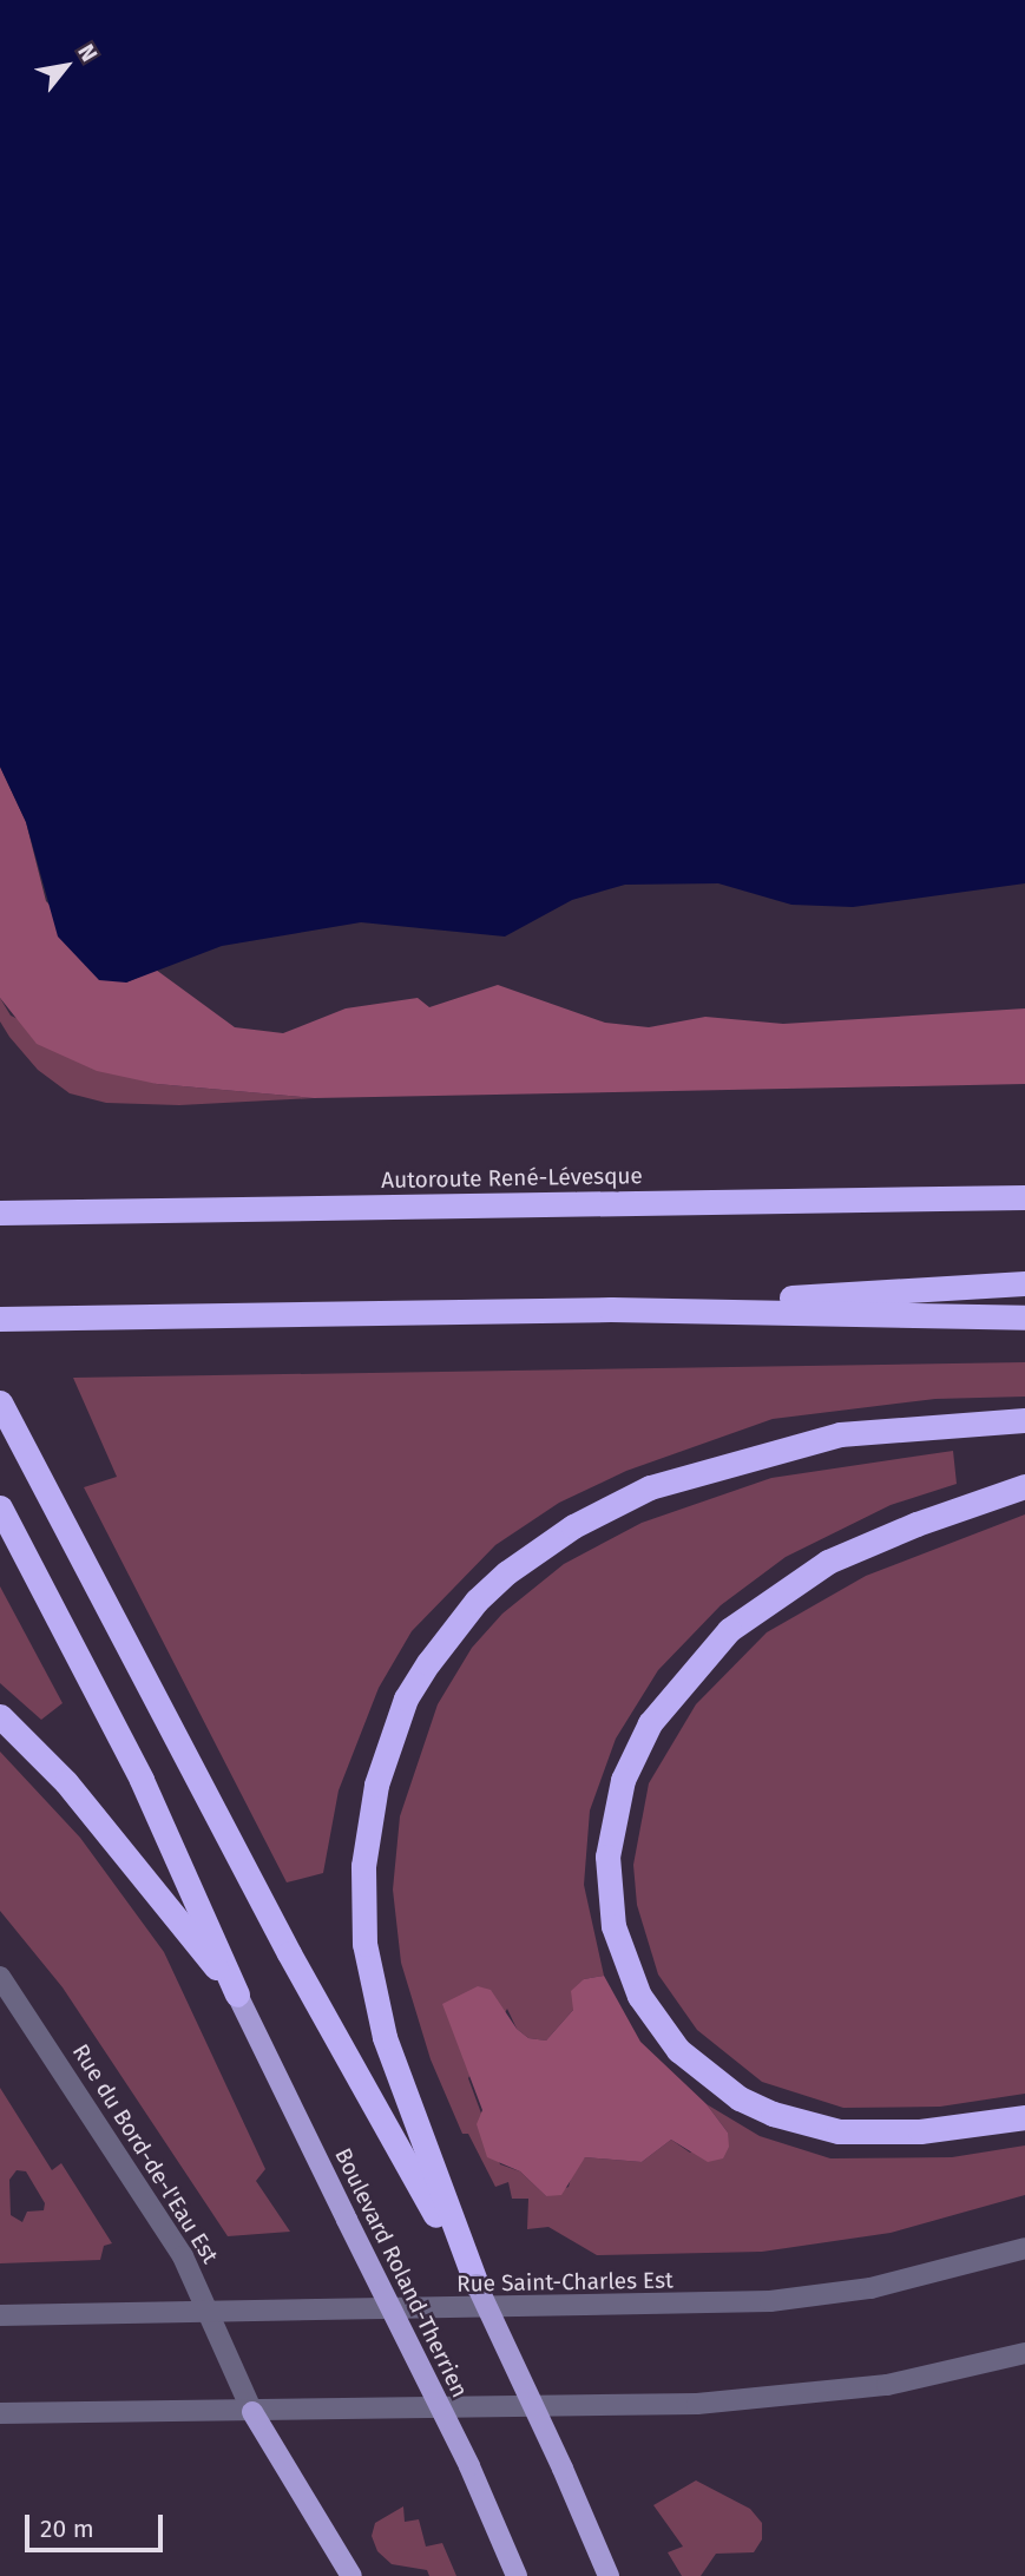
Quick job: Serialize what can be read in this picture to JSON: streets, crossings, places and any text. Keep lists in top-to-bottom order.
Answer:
{
  "streets": {
    "highway": ["Autoroute René-Lévesque"],
    "main road": ["Boulevard Roland-Therrien"],
    "street": ["Rue du Bord-de-l'Eau Est", "Rue Saint-Charles Est"]
  },
  "crossings": [
    ["Rue du Bord-de-l'Eau Est", "Rue Saint-Charles Est"]
  ],
  "scale_bar": "20 m",
  "north": "top right"
}
